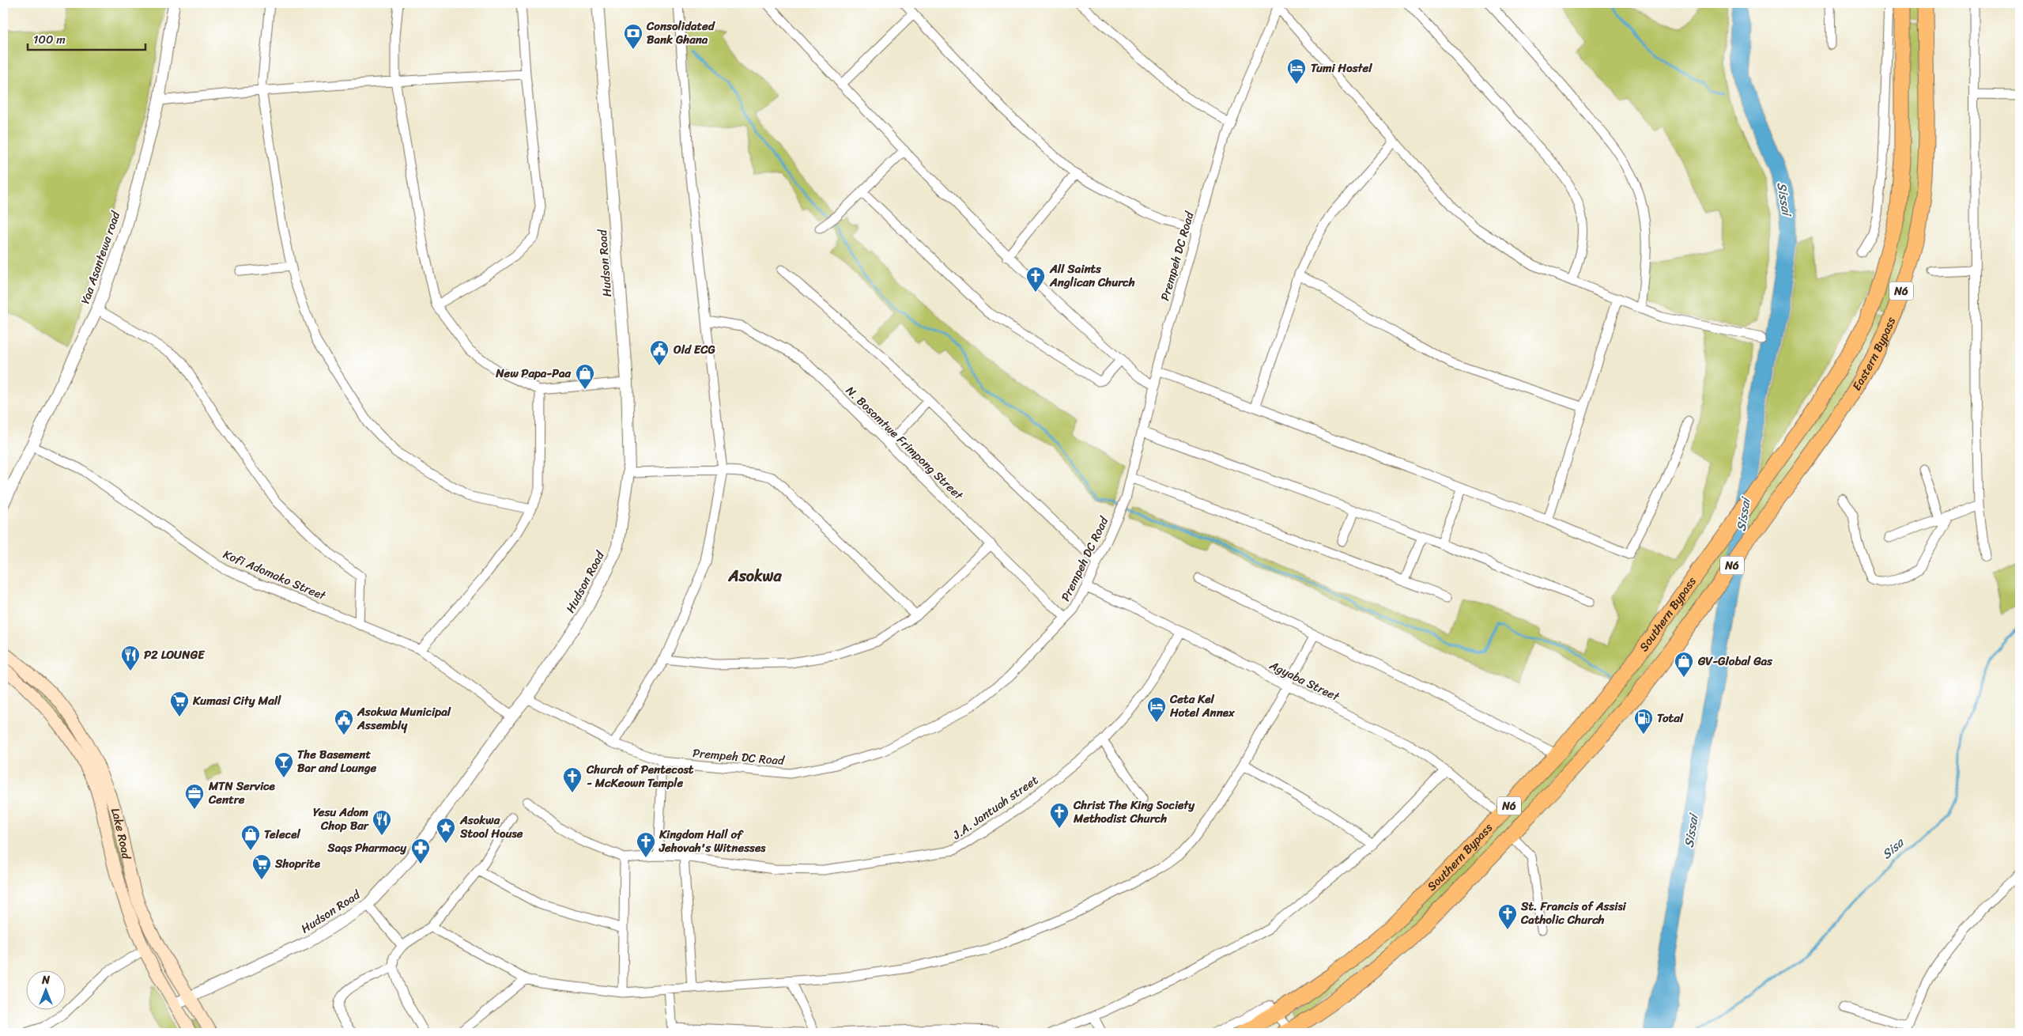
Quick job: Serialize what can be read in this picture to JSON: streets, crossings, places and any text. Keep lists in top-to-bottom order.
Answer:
{
  "streets": {
    "highway": ["N6", "Eastern Bypass", "Southern Bypass"],
    "main road": ["Lake Road"],
    "street": [
      "Prempeh DC Road",
      "Yaa Asantewa road",
      "Hudson Road",
      "N. Bosomtwe Frimpong Street",
      "Kofi Adomako Street",
      "Agyaba Street",
      "J.A. Jantuah street"
    ]
  },
  "crossings": [
    ["Prempeh DC Road", "Hudson Road"],
    ["Prempeh DC Road", "N. Bosomtwe Frimpong Street"],
    ["Prempeh DC Road", "Agyaba Street"],
    ["Yaa Asantewa road", "Kofi Adomako Street"],
    ["Hudson Road", "Kofi Adomako Street"],
    ["Hudson Road", "Lake Road"],
    ["Eastern Bypass", "Southern Bypass"],
    ["Southern Bypass", "Agyaba Street"],
    ["Agyaba Street", "J.A. Jantuah street"]
  ],
  "districts": ["Asokwa"],
  "water": ["Sissai", "Sisa"],
  "places": {
    "bank": ["Consolidated Bank Ghana"],
    "hotel": ["Tumi Hostel", "Ceta Kel Hotel Annex"],
    "church": [
      "All Saints Anglican Church",
      "Church of Pentecost - McKeown Temple",
      "Christ The King Society Methodist Church",
      "Kingdom Hall of Jehovah's Witnesses",
      "St. Francis of Assisi Catholic Church"
    ],
    "public building": ["Old ECG", "Asokwa Municipal Assembly"],
    "shop": ["New Papa-Paa", "GV-Global Gas", "Telecel"],
    "restaurant": ["P2 LOUNGE", "Yesu Adom Chop Bar"],
    "supermarket": ["Kumasi City Mall", "Shoprite"],
    "fuel station": ["Total"],
    "bar": ["The Basement Bar and Lounge"],
    "office": ["MTN Service Centre"],
    "place": ["Asokwa Stool House"],
    "pharmacy": ["Saqs Pharmacy"]
  },
  "scale_bar": "100 m",
  "north": "top"
}
